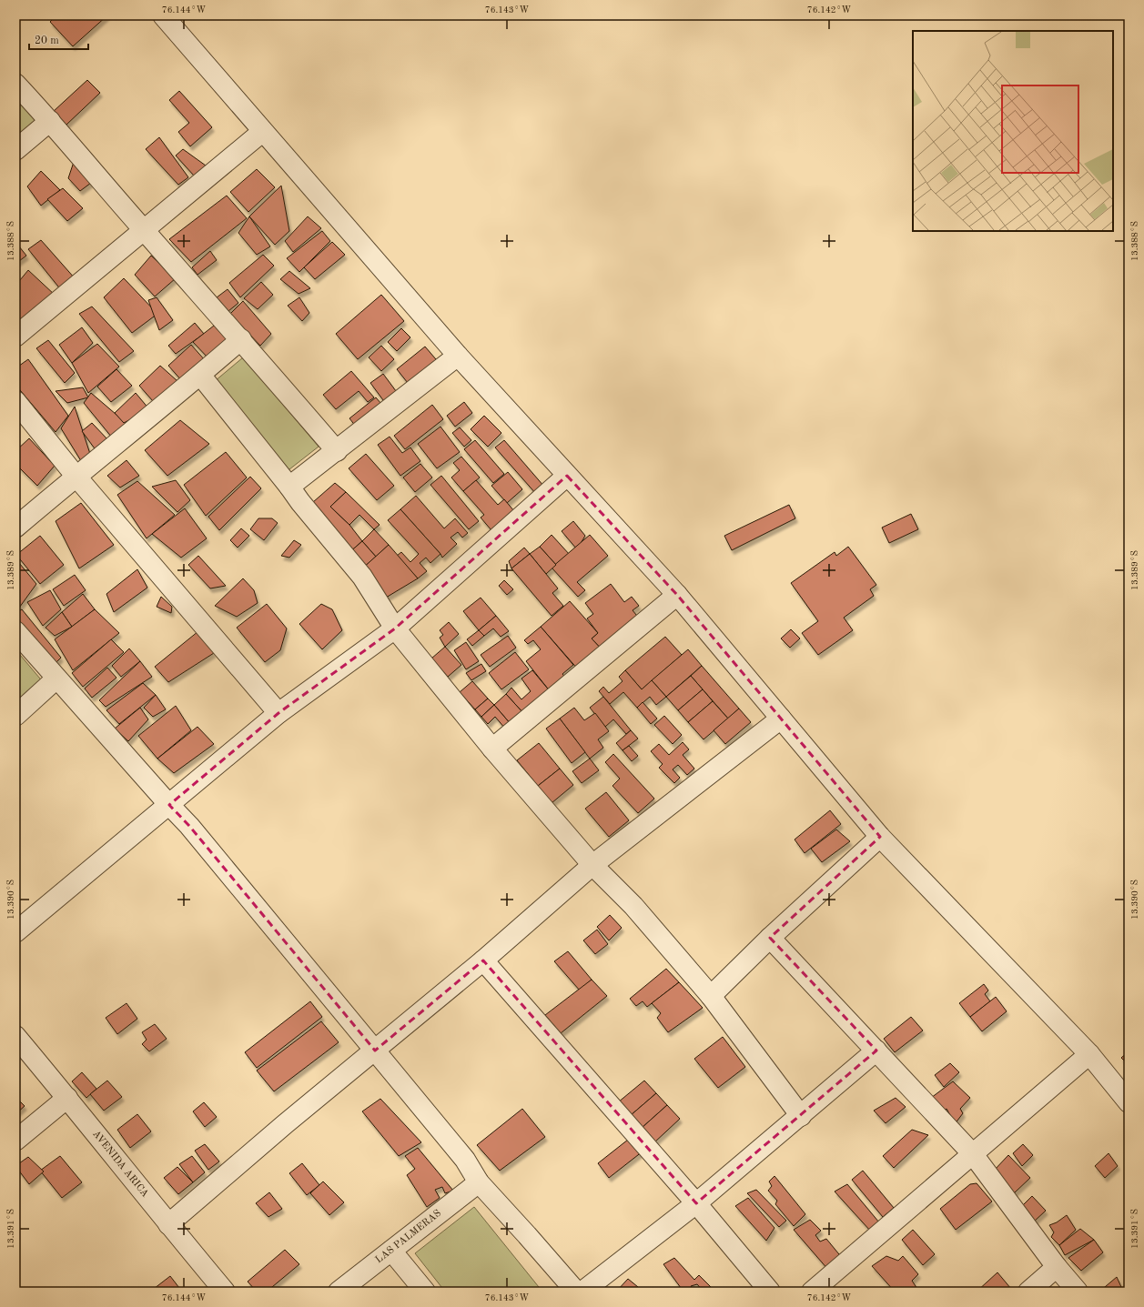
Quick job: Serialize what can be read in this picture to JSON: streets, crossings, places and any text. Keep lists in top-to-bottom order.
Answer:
{
  "streets": {
    "street": ["AVENIDA ARICA", "LAS PALMERAS"]
  },
  "scale_bar": "20 m",
  "coordinates": [
    "76.144°W",
    "76.143°W",
    "76.142°W",
    "13.388°S",
    "13.389°S",
    "13.390°S",
    "13.391°S"
  ]
}
